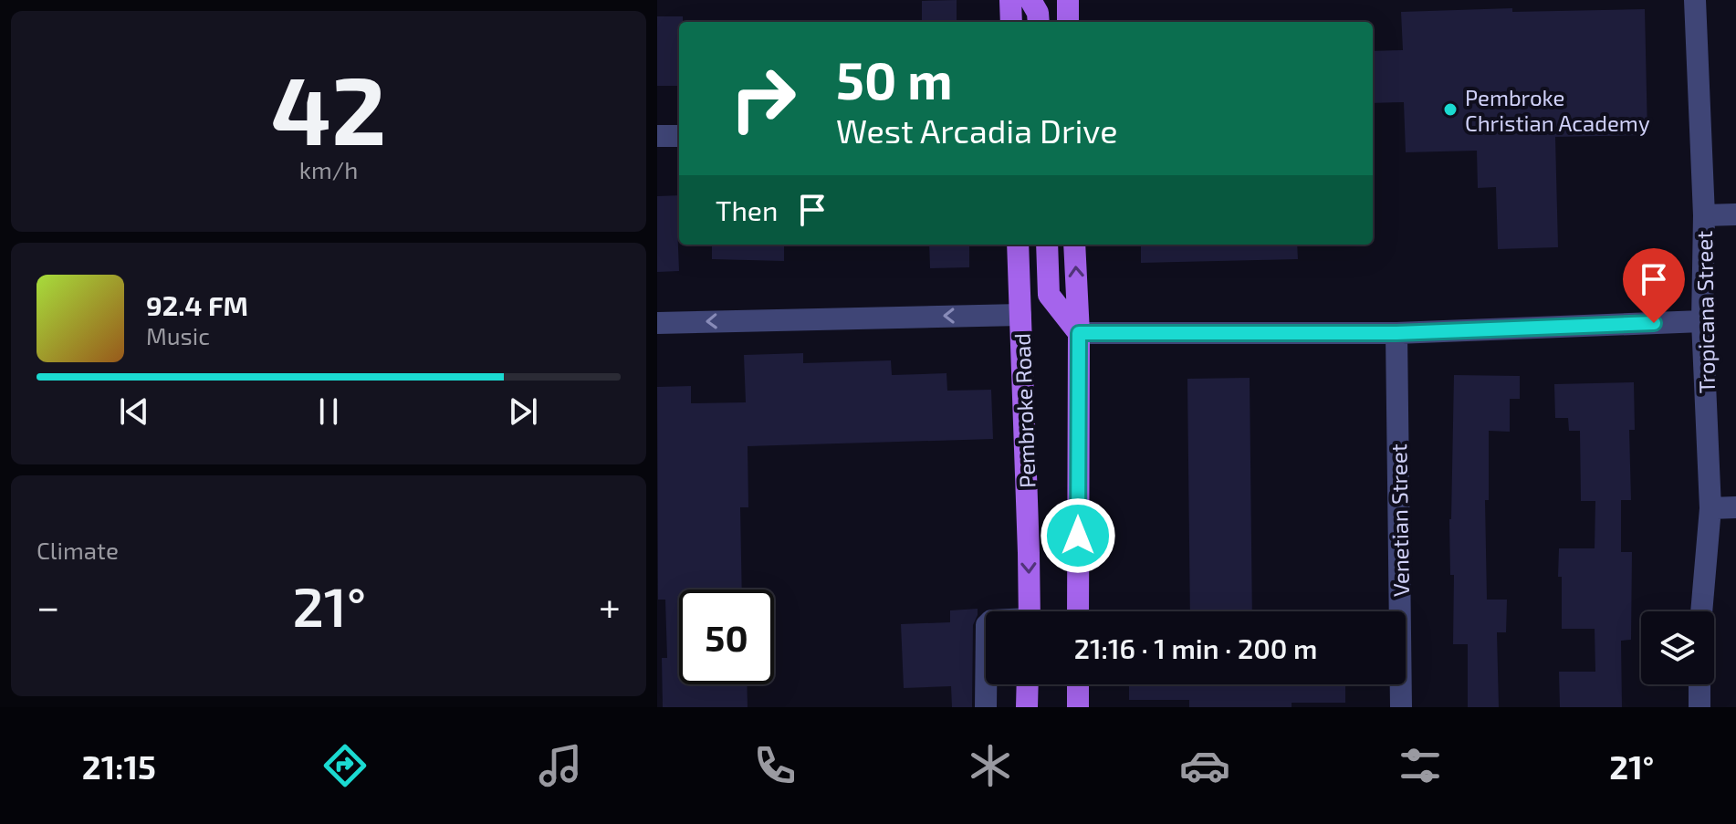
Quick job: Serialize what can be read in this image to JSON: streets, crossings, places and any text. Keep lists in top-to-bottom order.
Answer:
{
  "streets": {
    "main road": ["Pembroke Road"],
    "street": ["Tropicana Street", "Venetian Street"]
  },
  "places": ["Pembroke Christian Academy"],
  "page": {
    "tile": [
      ["42", "km/h"],
      "Climate"
    ],
    "turn": ["50 m", "West Arcadia Drive"],
    "then": "Then",
    "song": ["92.4 FM", "Music"],
    "heat": ["−", "21°", "+"],
    "limit": "50",
    "trip": "21:16 · 1 min · 200 m",
    "tabs": ["21:15", "21°"]
  }
}
